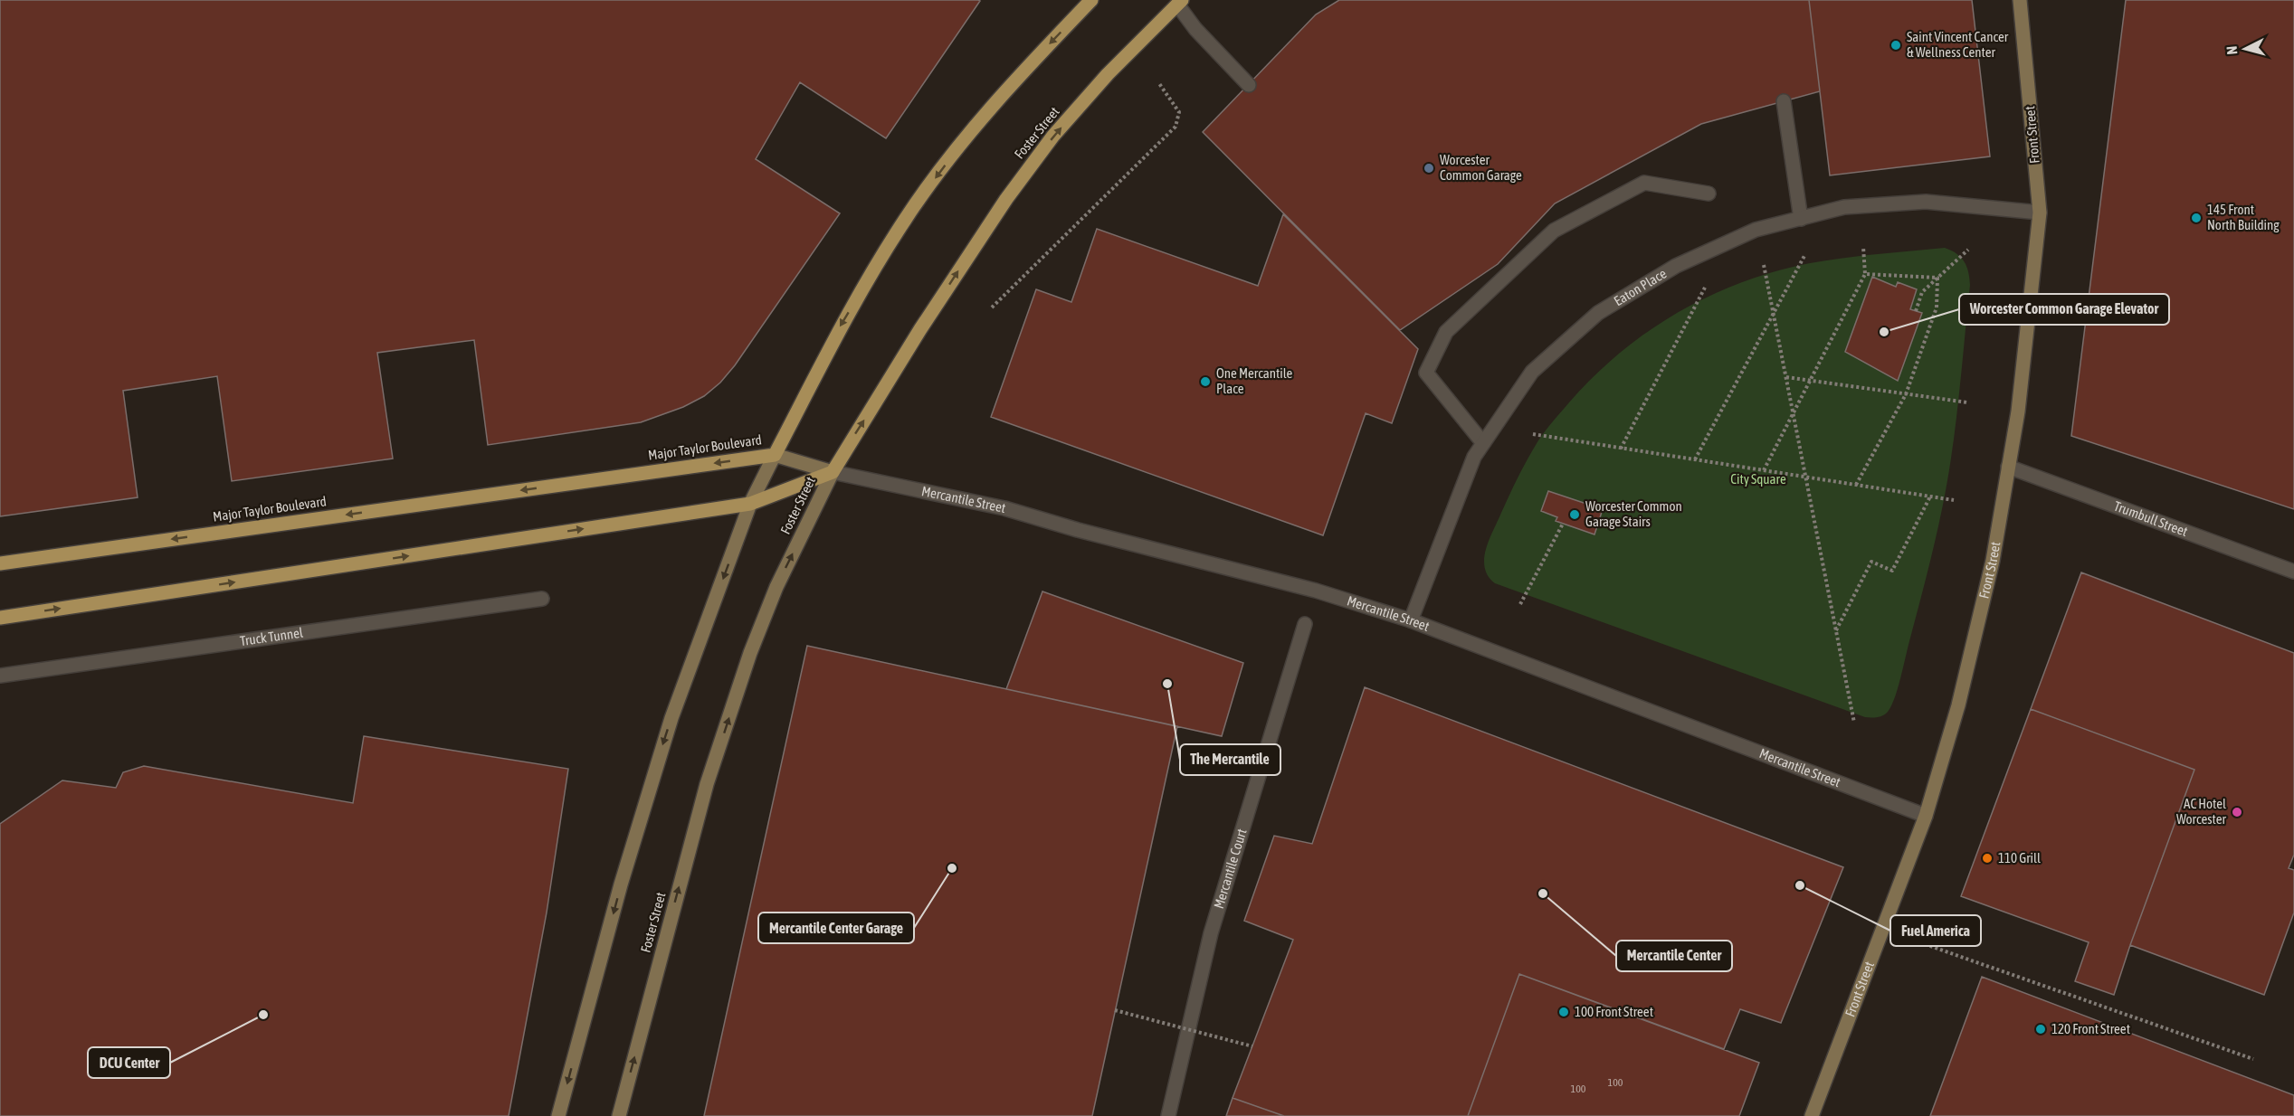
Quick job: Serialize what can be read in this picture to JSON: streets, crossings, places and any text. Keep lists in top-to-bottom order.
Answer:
{
  "streets": {
    "main road": ["Foster Street", "Front Street", "Major Taylor Boulevard"],
    "street": [
      "Eaton Place",
      "Mercantile Street",
      "Trumbull Street",
      "Truck Tunnel",
      "Mercantile Court"
    ]
  },
  "crossings": [
    ["Foster Street", "Major Taylor Boulevard"],
    ["Foster Street", "Mercantile Street"],
    ["Front Street", "Eaton Place"],
    ["Front Street", "Mercantile Street"],
    ["Front Street", "Trumbull Street"],
    ["Eaton Place", "Mercantile Street"],
    ["Major Taylor Boulevard", "Mercantile Street"]
  ],
  "parks": ["City Square"],
  "places": [
    "Saint Vincent Cancer & Wellness Center",
    "Worcester Common Garage",
    "145 Front North Building",
    "Worcester Common Garage Elevator",
    "One Mercantile Place",
    "Worcester Common Garage Stairs",
    "The Mercantile",
    "AC Hotel Worcester",
    "110 Grill",
    "Mercantile Center Garage",
    "Fuel America",
    "Mercantile Center",
    "100 Front Street",
    "DCU Center",
    "120 Front Street"
  ],
  "house_numbers": ["100", "100"],
  "north": "left"
}
